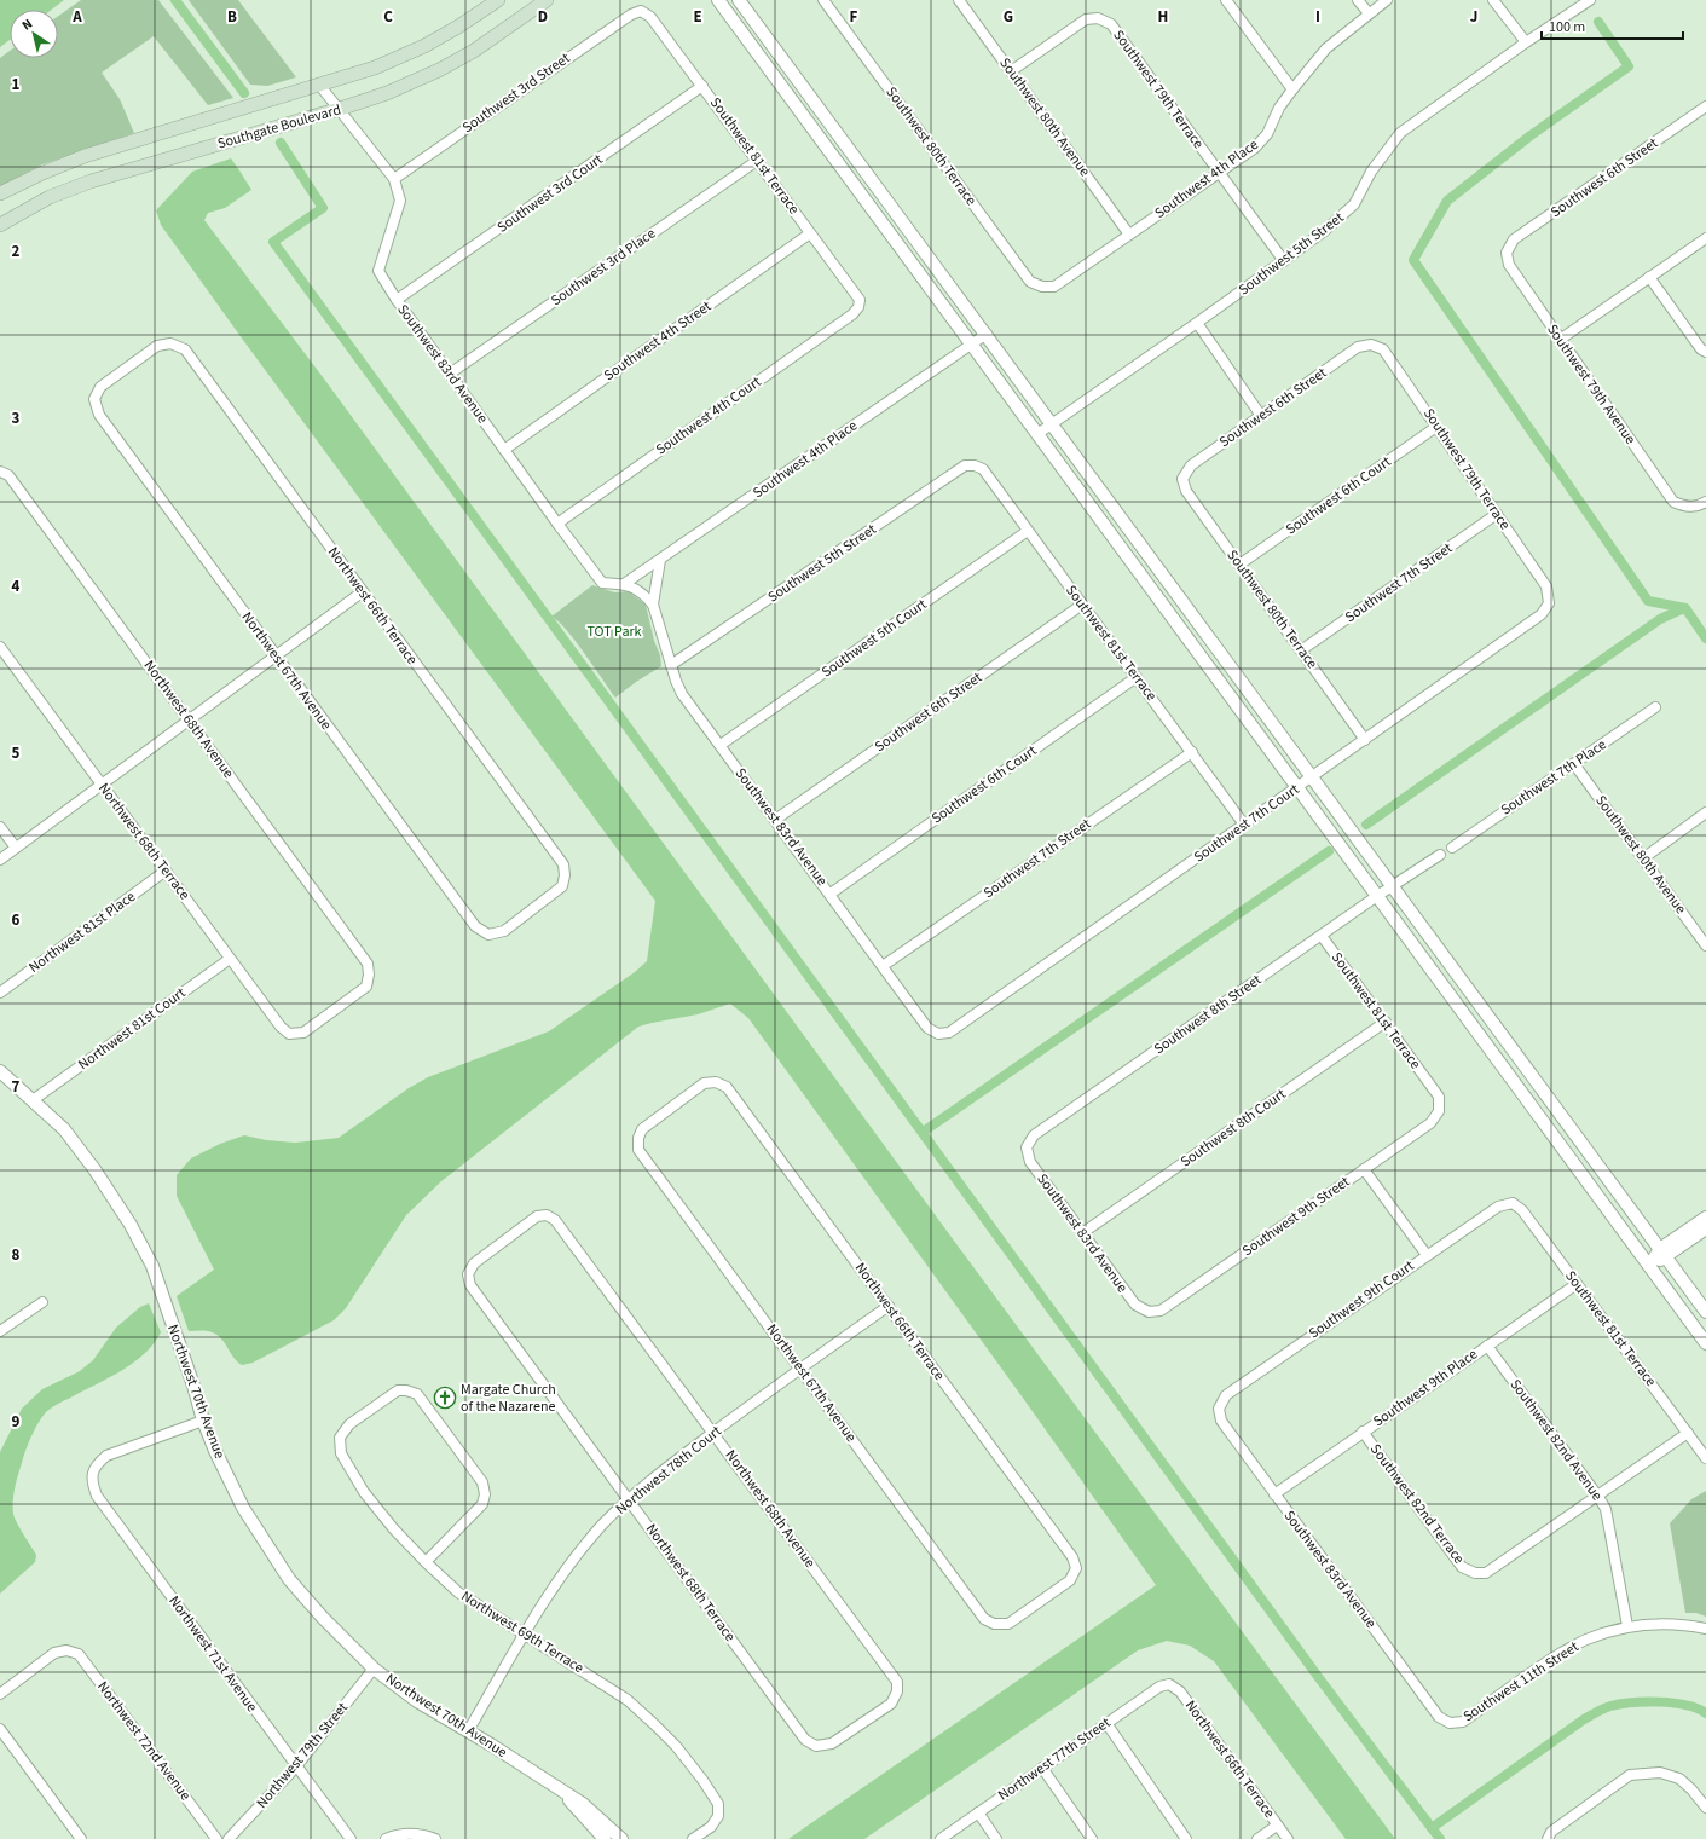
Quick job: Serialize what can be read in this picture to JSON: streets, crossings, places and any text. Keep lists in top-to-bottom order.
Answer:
{
  "streets": {
    "main road": ["Southgate Boulevard"],
    "street": [
      "Southwest 79th Terrace",
      "Southwest 3rd Street",
      "Southwest 80th Avenue",
      "Southwest 80th Terrace",
      "Southwest 81st Terrace",
      "Southwest 6th Street",
      "Southwest 4th Place",
      "Southwest 3rd Court",
      "Southwest 5th Street",
      "Southwest 3rd Place",
      "Southwest 4th Street",
      "Southwest 83rd Avenue",
      "Southwest 79th Avenue",
      "Southwest 4th Court",
      "Southwest 6th Court",
      "Southwest 7th Street",
      "Northwest 66th Terrace",
      "Southwest 5th Court",
      "Northwest 67th Avenue",
      "Northwest 68th Avenue",
      "Southwest 7th Place",
      "Southwest 7th Court",
      "Northwest 68th Terrace",
      "Northwest 81st Place",
      "Southwest 8th Street",
      "Northwest 81st Court",
      "Southwest 8th Court",
      "Southwest 9th Street",
      "Southwest 9th Court",
      "Southwest 9th Place",
      "Northwest 70th Avenue",
      "Southwest 82nd Avenue",
      "Northwest 78th Court",
      "Southwest 82nd Terrace",
      "Northwest 69th Terrace",
      "Northwest 71st Avenue",
      "Southwest 11th Street",
      "Northwest 72nd Avenue",
      "Northwest 79th Street",
      "Northwest 77th Street"
    ]
  },
  "crossings": [
    ["Southwest 79th Terrace", "Southwest 80th Avenue"],
    ["Southwest 79th Terrace", "Southwest 6th Street"],
    ["Southwest 79th Terrace", "Southwest 4th Place"],
    ["Southwest 79th Terrace", "Southwest 5th Street"],
    ["Southwest 79th Terrace", "Southwest 6th Court"],
    ["Southwest 79th Terrace", "Southwest 7th Street"],
    ["Southwest 79th Terrace", "Southwest 7th Court"],
    ["Southwest 3rd Street", "Southwest 81st Terrace"],
    ["Southwest 3rd Street", "Southwest 83rd Avenue"],
    ["Southwest 80th Avenue", "Southwest 4th Place"],
    ["Southwest 80th Avenue", "Southwest 7th Place"],
    ["Southgate Boulevard", "Southwest 83rd Avenue"],
    ["Southwest 80th Terrace", "Southwest 6th Street"],
    ["Southwest 80th Terrace", "Southwest 4th Place"],
    ["Southwest 80th Terrace", "Southwest 6th Court"],
    ["Southwest 80th Terrace", "Southwest 7th Street"],
    ["Southwest 80th Terrace", "Southwest 7th Court"],
    ["Southwest 81st Terrace", "Southwest 6th Street"],
    ["Southwest 81st Terrace", "Southwest 3rd Court"],
    ["Southwest 81st Terrace", "Southwest 5th Street"],
    ["Southwest 81st Terrace", "Southwest 3rd Place"],
    ["Southwest 81st Terrace", "Southwest 4th Street"],
    ["Southwest 81st Terrace", "Southwest 4th Court"],
    ["Southwest 81st Terrace", "Southwest 6th Court"],
    ["Southwest 81st Terrace", "Southwest 7th Street"],
    ["Southwest 81st Terrace", "Southwest 5th Court"],
    ["Southwest 81st Terrace", "Southwest 7th Court"],
    ["Southwest 81st Terrace", "Southwest 8th Street"],
    ["Southwest 81st Terrace", "Southwest 8th Court"],
    ["Southwest 81st Terrace", "Southwest 9th Street"],
    ["Southwest 81st Terrace", "Southwest 9th Court"],
    ["Southwest 81st Terrace", "Southwest 9th Place"],
    ["Southwest 6th Street", "Southwest 83rd Avenue"],
    ["Southwest 6th Street", "Southwest 79th Avenue"],
    ["Southwest 4th Place", "Southwest 83rd Avenue"],
    ["Southwest 3rd Court", "Southwest 83rd Avenue"],
    ["Southwest 5th Street", "Southwest 83rd Avenue"],
    ["Southwest 3rd Place", "Southwest 83rd Avenue"],
    ["Southwest 4th Street", "Southwest 83rd Avenue"],
    ["Southwest 83rd Avenue", "Southwest 4th Court"],
    ["Southwest 83rd Avenue", "Southwest 6th Court"],
    ["Southwest 83rd Avenue", "Southwest 7th Street"],
    ["Southwest 83rd Avenue", "Southwest 5th Court"],
    ["Southwest 83rd Avenue", "Southwest 7th Court"],
    ["Southwest 83rd Avenue", "Southwest 8th Street"],
    ["Southwest 83rd Avenue", "Southwest 8th Court"],
    ["Southwest 83rd Avenue", "Southwest 9th Street"],
    ["Southwest 83rd Avenue", "Southwest 9th Court"],
    ["Southwest 83rd Avenue", "Southwest 9th Place"],
    ["Southwest 83rd Avenue", "Southwest 11th Street"],
    ["Northwest 66th Terrace", "Northwest 67th Avenue"],
    ["Northwest 66th Terrace", "Northwest 78th Court"],
    ["Northwest 66th Terrace", "Northwest 77th Street"],
    ["Northwest 67th Avenue", "Northwest 78th Court"],
    ["Northwest 68th Avenue", "Northwest 68th Terrace"],
    ["Northwest 68th Avenue", "Northwest 78th Court"],
    ["Northwest 68th Terrace", "Northwest 81st Place"],
    ["Northwest 68th Terrace", "Northwest 81st Court"],
    ["Northwest 68th Terrace", "Northwest 78th Court"],
    ["Northwest 81st Court", "Northwest 70th Avenue"],
    ["Southwest 9th Place", "Southwest 82nd Avenue"],
    ["Southwest 9th Place", "Southwest 82nd Terrace"],
    ["Northwest 70th Avenue", "Northwest 78th Court"],
    ["Northwest 70th Avenue", "Northwest 71st Avenue"],
    ["Northwest 70th Avenue", "Northwest 79th Street"],
    ["Southwest 82nd Avenue", "Southwest 82nd Terrace"],
    ["Southwest 82nd Avenue", "Southwest 11th Street"],
    ["Northwest 78th Court", "Northwest 69th Terrace"],
    ["Northwest 71st Avenue", "Northwest 79th Street"]
  ],
  "parks": ["TOT Park"],
  "places": {
    "church": ["Margate Church of the Nazarene"]
  },
  "scale_bar": "100 m",
  "north": "top left",
  "grid": {
    "columns": [
      "A",
      "B",
      "C",
      "D",
      "E",
      "F",
      "G",
      "H",
      "I",
      "J"
    ],
    "rows": [
      "1",
      "2",
      "3",
      "4",
      "5",
      "6",
      "7",
      "8",
      "9"
    ]
  }
}
